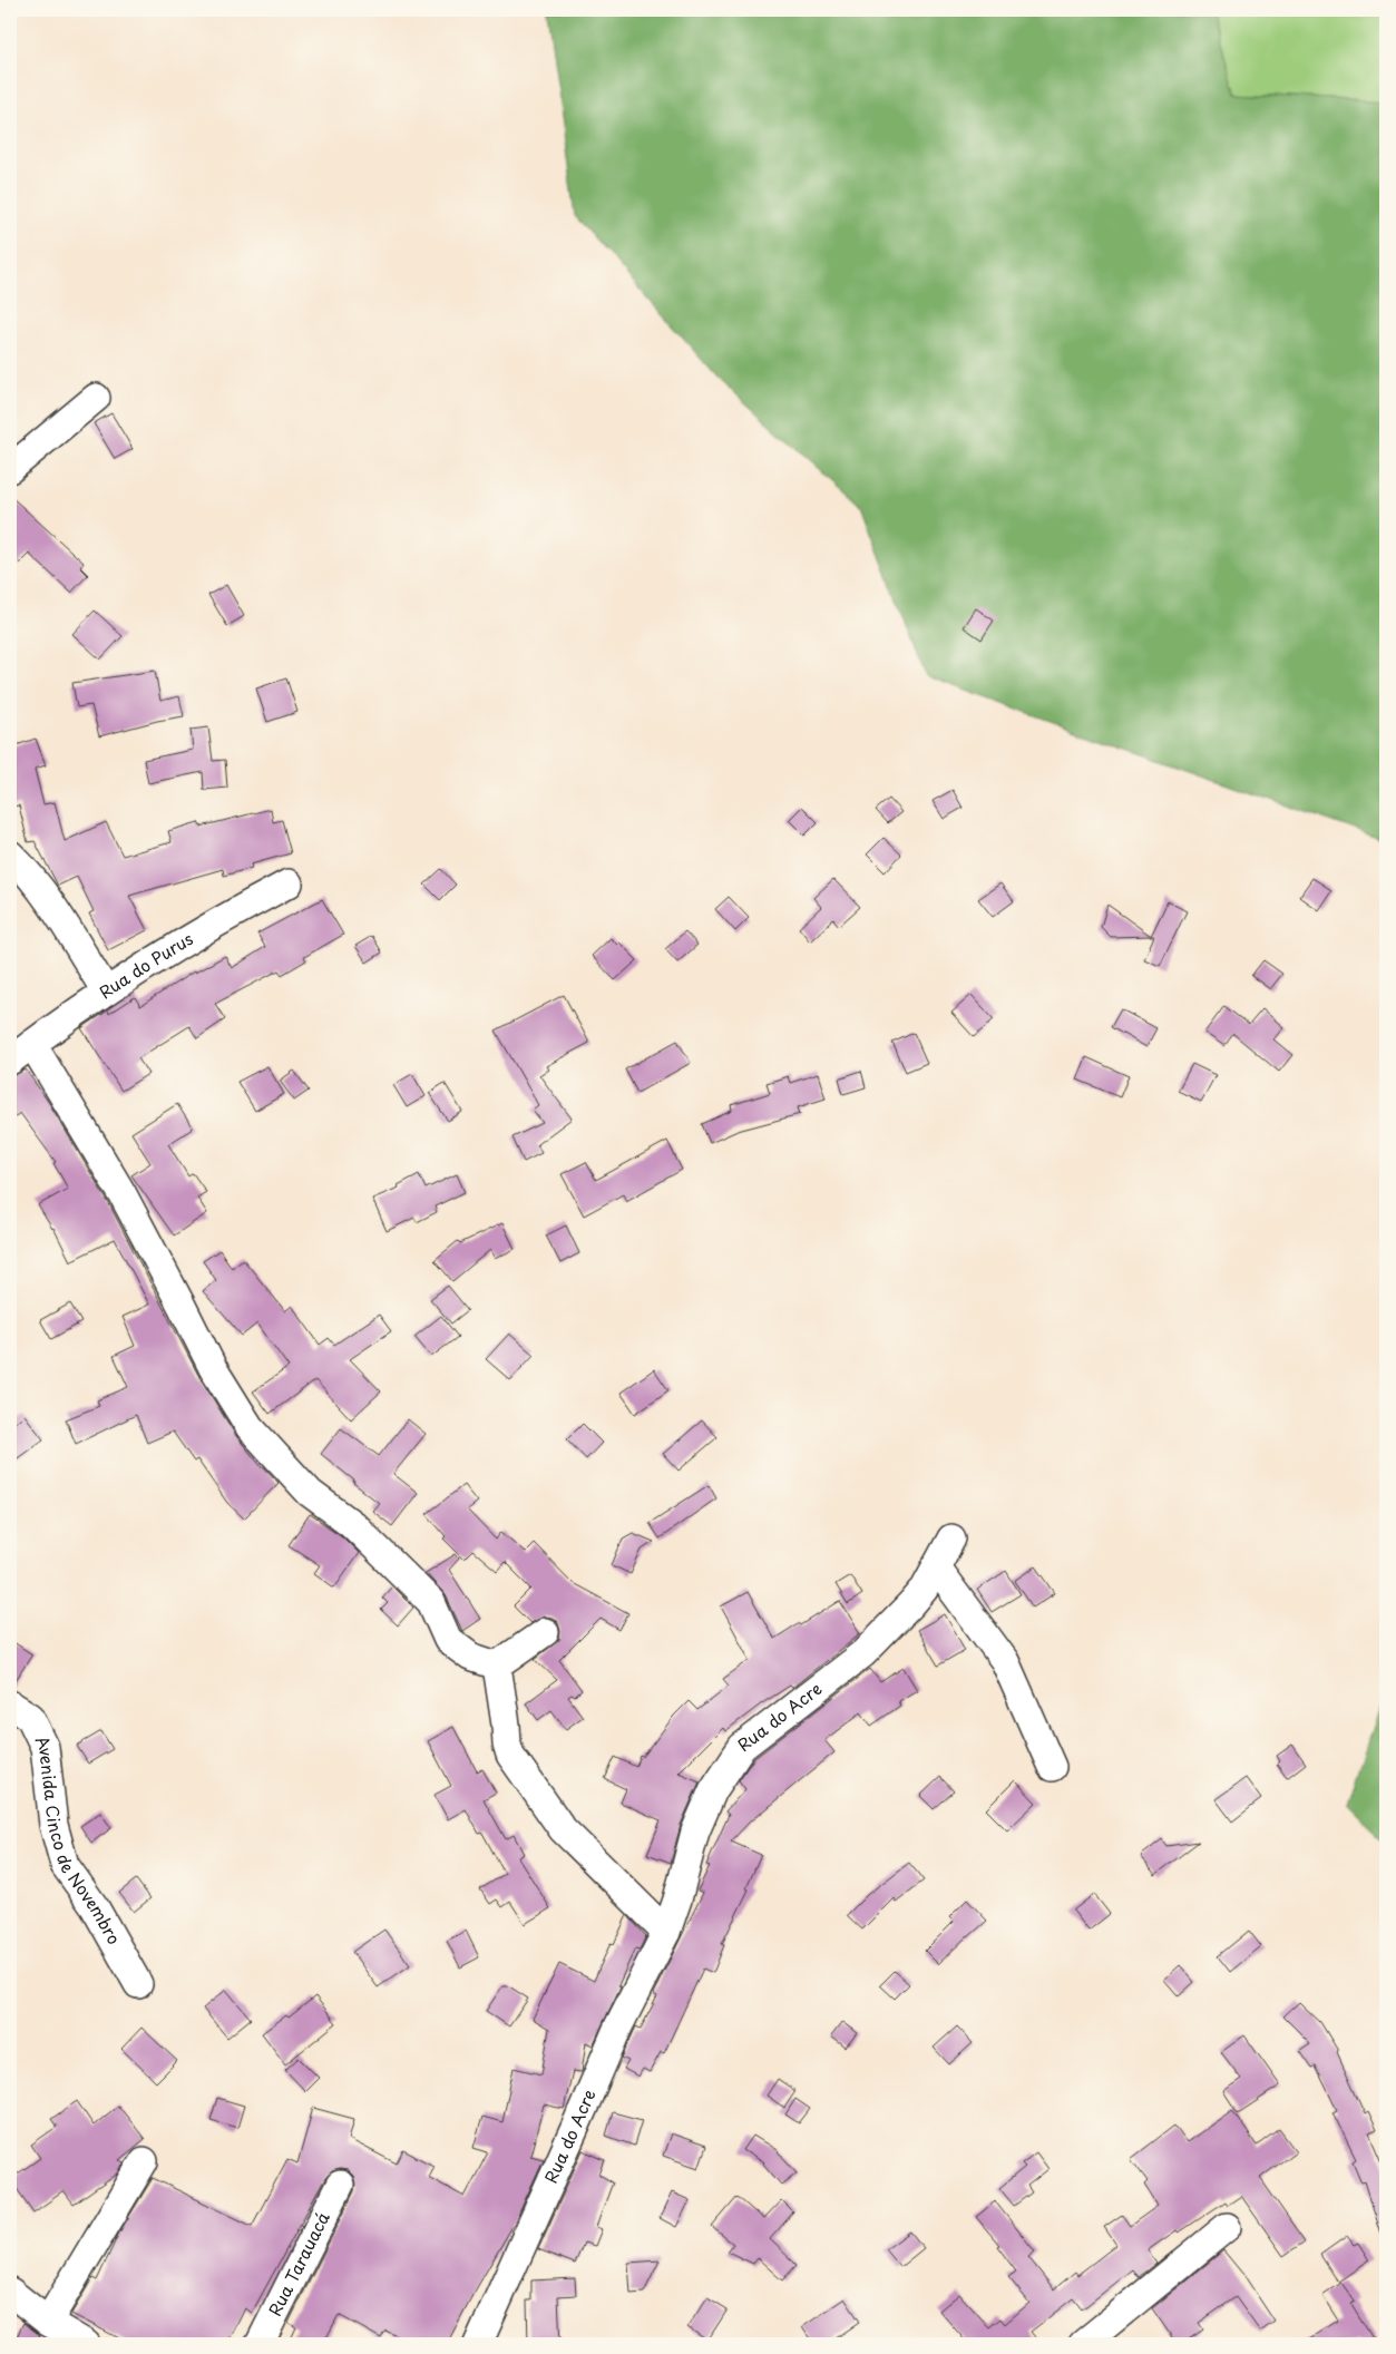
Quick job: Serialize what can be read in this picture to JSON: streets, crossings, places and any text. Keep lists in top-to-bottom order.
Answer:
{
  "streets": {
    "street": [
      "Rua do Purus",
      "Rua do Acre",
      "Avenida Cinco de Novembro",
      "Rua Tarauacá"
    ]
  }
}
